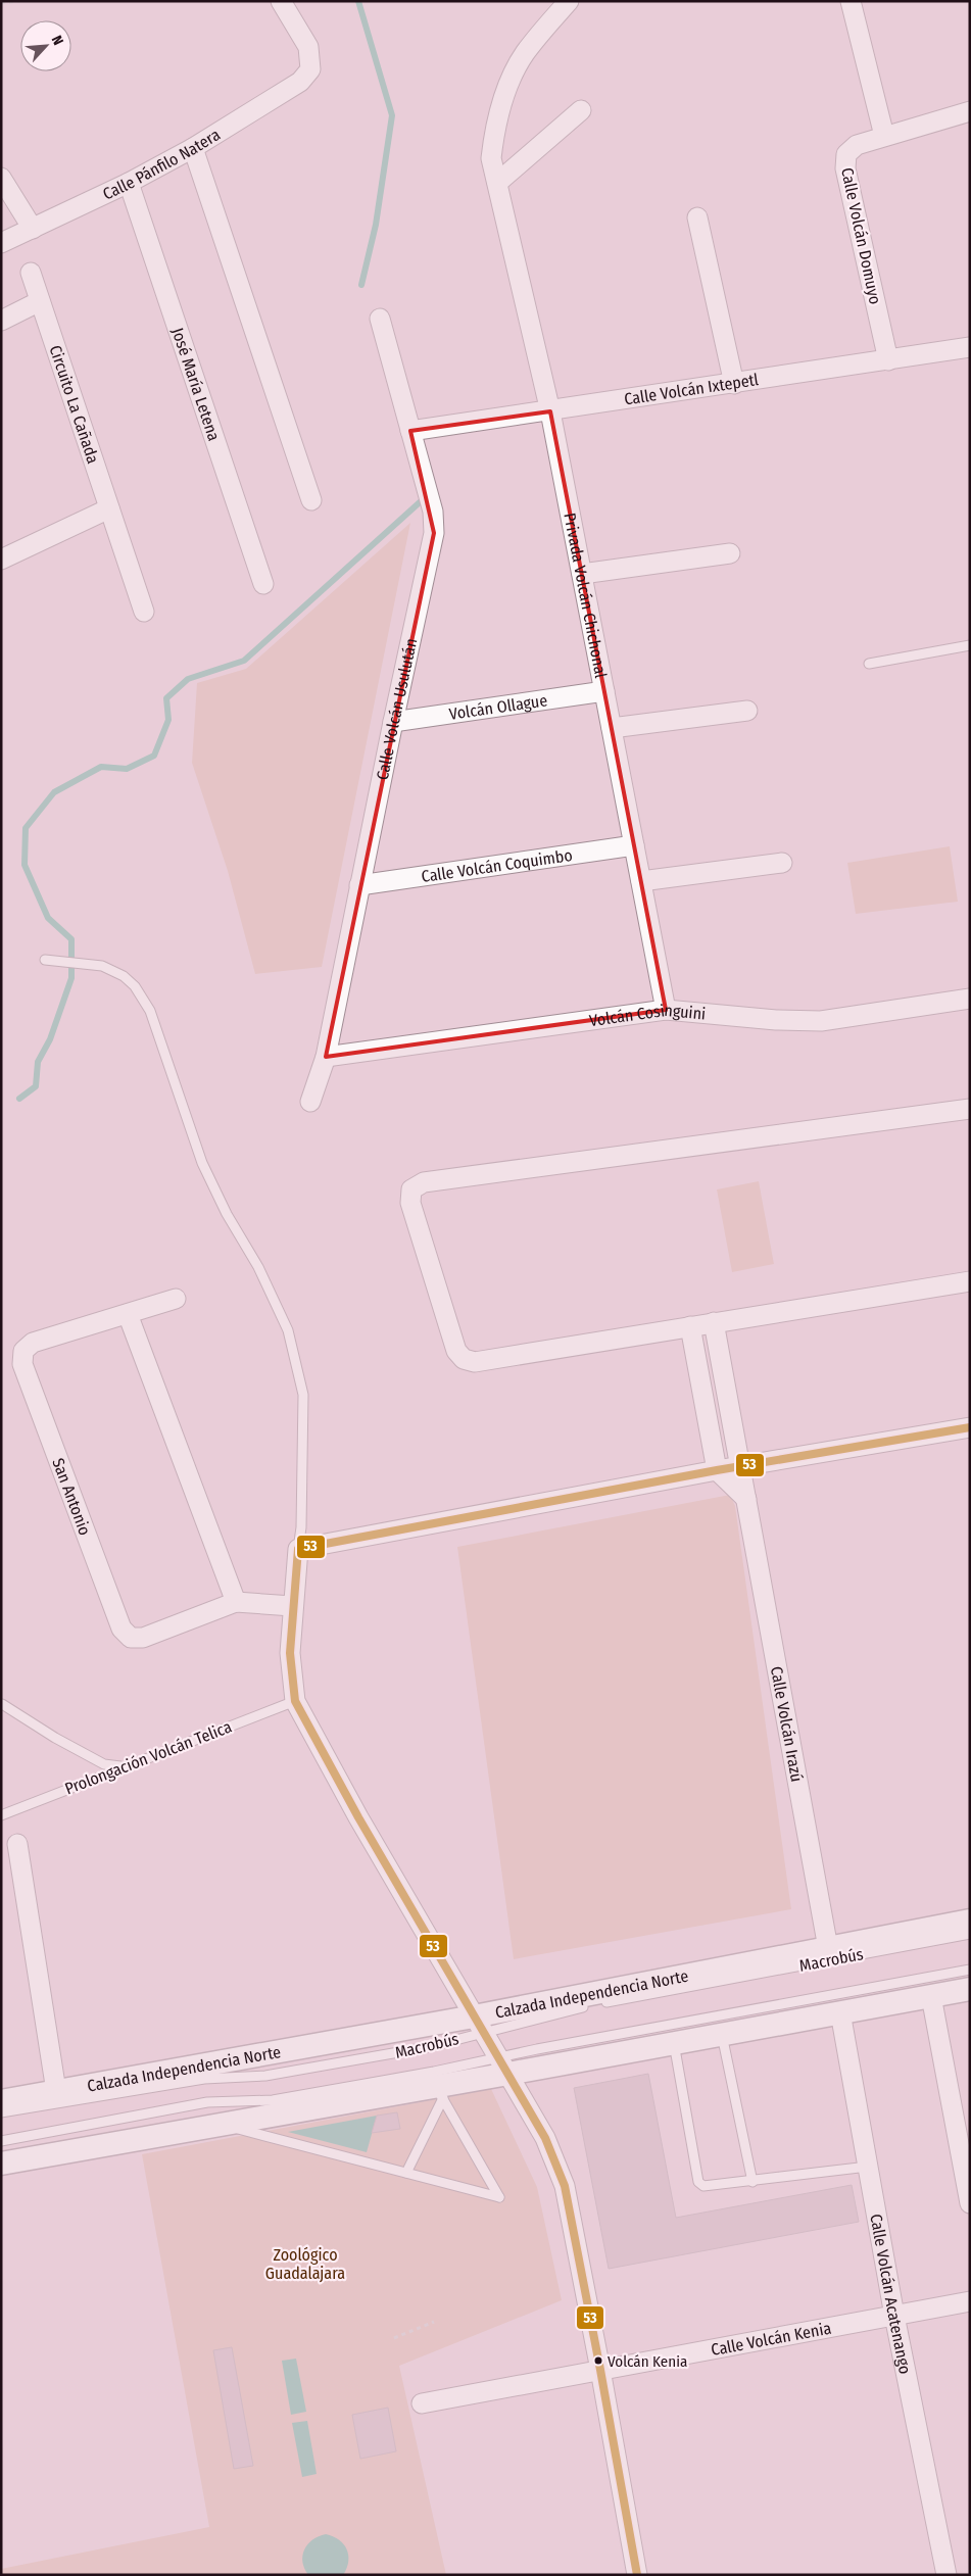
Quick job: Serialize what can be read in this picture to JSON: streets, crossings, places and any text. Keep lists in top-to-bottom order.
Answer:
{
  "streets": {
    "street": [
      "Calle Pánfilo Natera",
      "Calle Volcán Domuyo",
      "José María Letena",
      "Calle Volcán Ixtepetl",
      "Circuito La Cañada",
      "Privada Volcán Chichonal",
      "Volcán Ollague",
      "Calle Volcán Usulután",
      "Calle Volcán Coquimbo",
      "Volcán Cosinguini",
      "San Antonio",
      "Calle Volcán Irazú",
      "Calzada Independencia Norte",
      "Calle Volcán Acatenango",
      "Calle Volcán Kenia"
    ],
    "lane": ["Prolongación Volcán Telica", "Macrobús"]
  },
  "crossings": [
    ["Calle Pánfilo Natera", "José María Letena"],
    ["Calle Volcán Domuyo", "Calle Volcán Ixtepetl"],
    ["Calle Volcán Ixtepetl", "Privada Volcán Chichonal"],
    ["Calle Volcán Ixtepetl", "Calle Volcán Usulután"],
    ["Privada Volcán Chichonal", "Volcán Ollague"],
    ["Privada Volcán Chichonal", "Calle Volcán Coquimbo"],
    ["Privada Volcán Chichonal", "Volcán Cosinguini"],
    ["Volcán Ollague", "Calle Volcán Usulután"],
    ["Calle Volcán Usulután", "Calle Volcán Coquimbo"],
    ["Calle Volcán Usulután", "Volcán Cosinguini"],
    ["Calle Volcán Irazú", "Calzada Independencia Norte"],
    ["Macrobús", "Calzada Independencia Norte"],
    ["Calle Volcán Acatenango", "Calle Volcán Kenia"]
  ],
  "parks": ["Zoológico Guadalajara"],
  "places": ["Volcán Kenia"],
  "lines": ["transit line 53"],
  "north": "top right"
}
